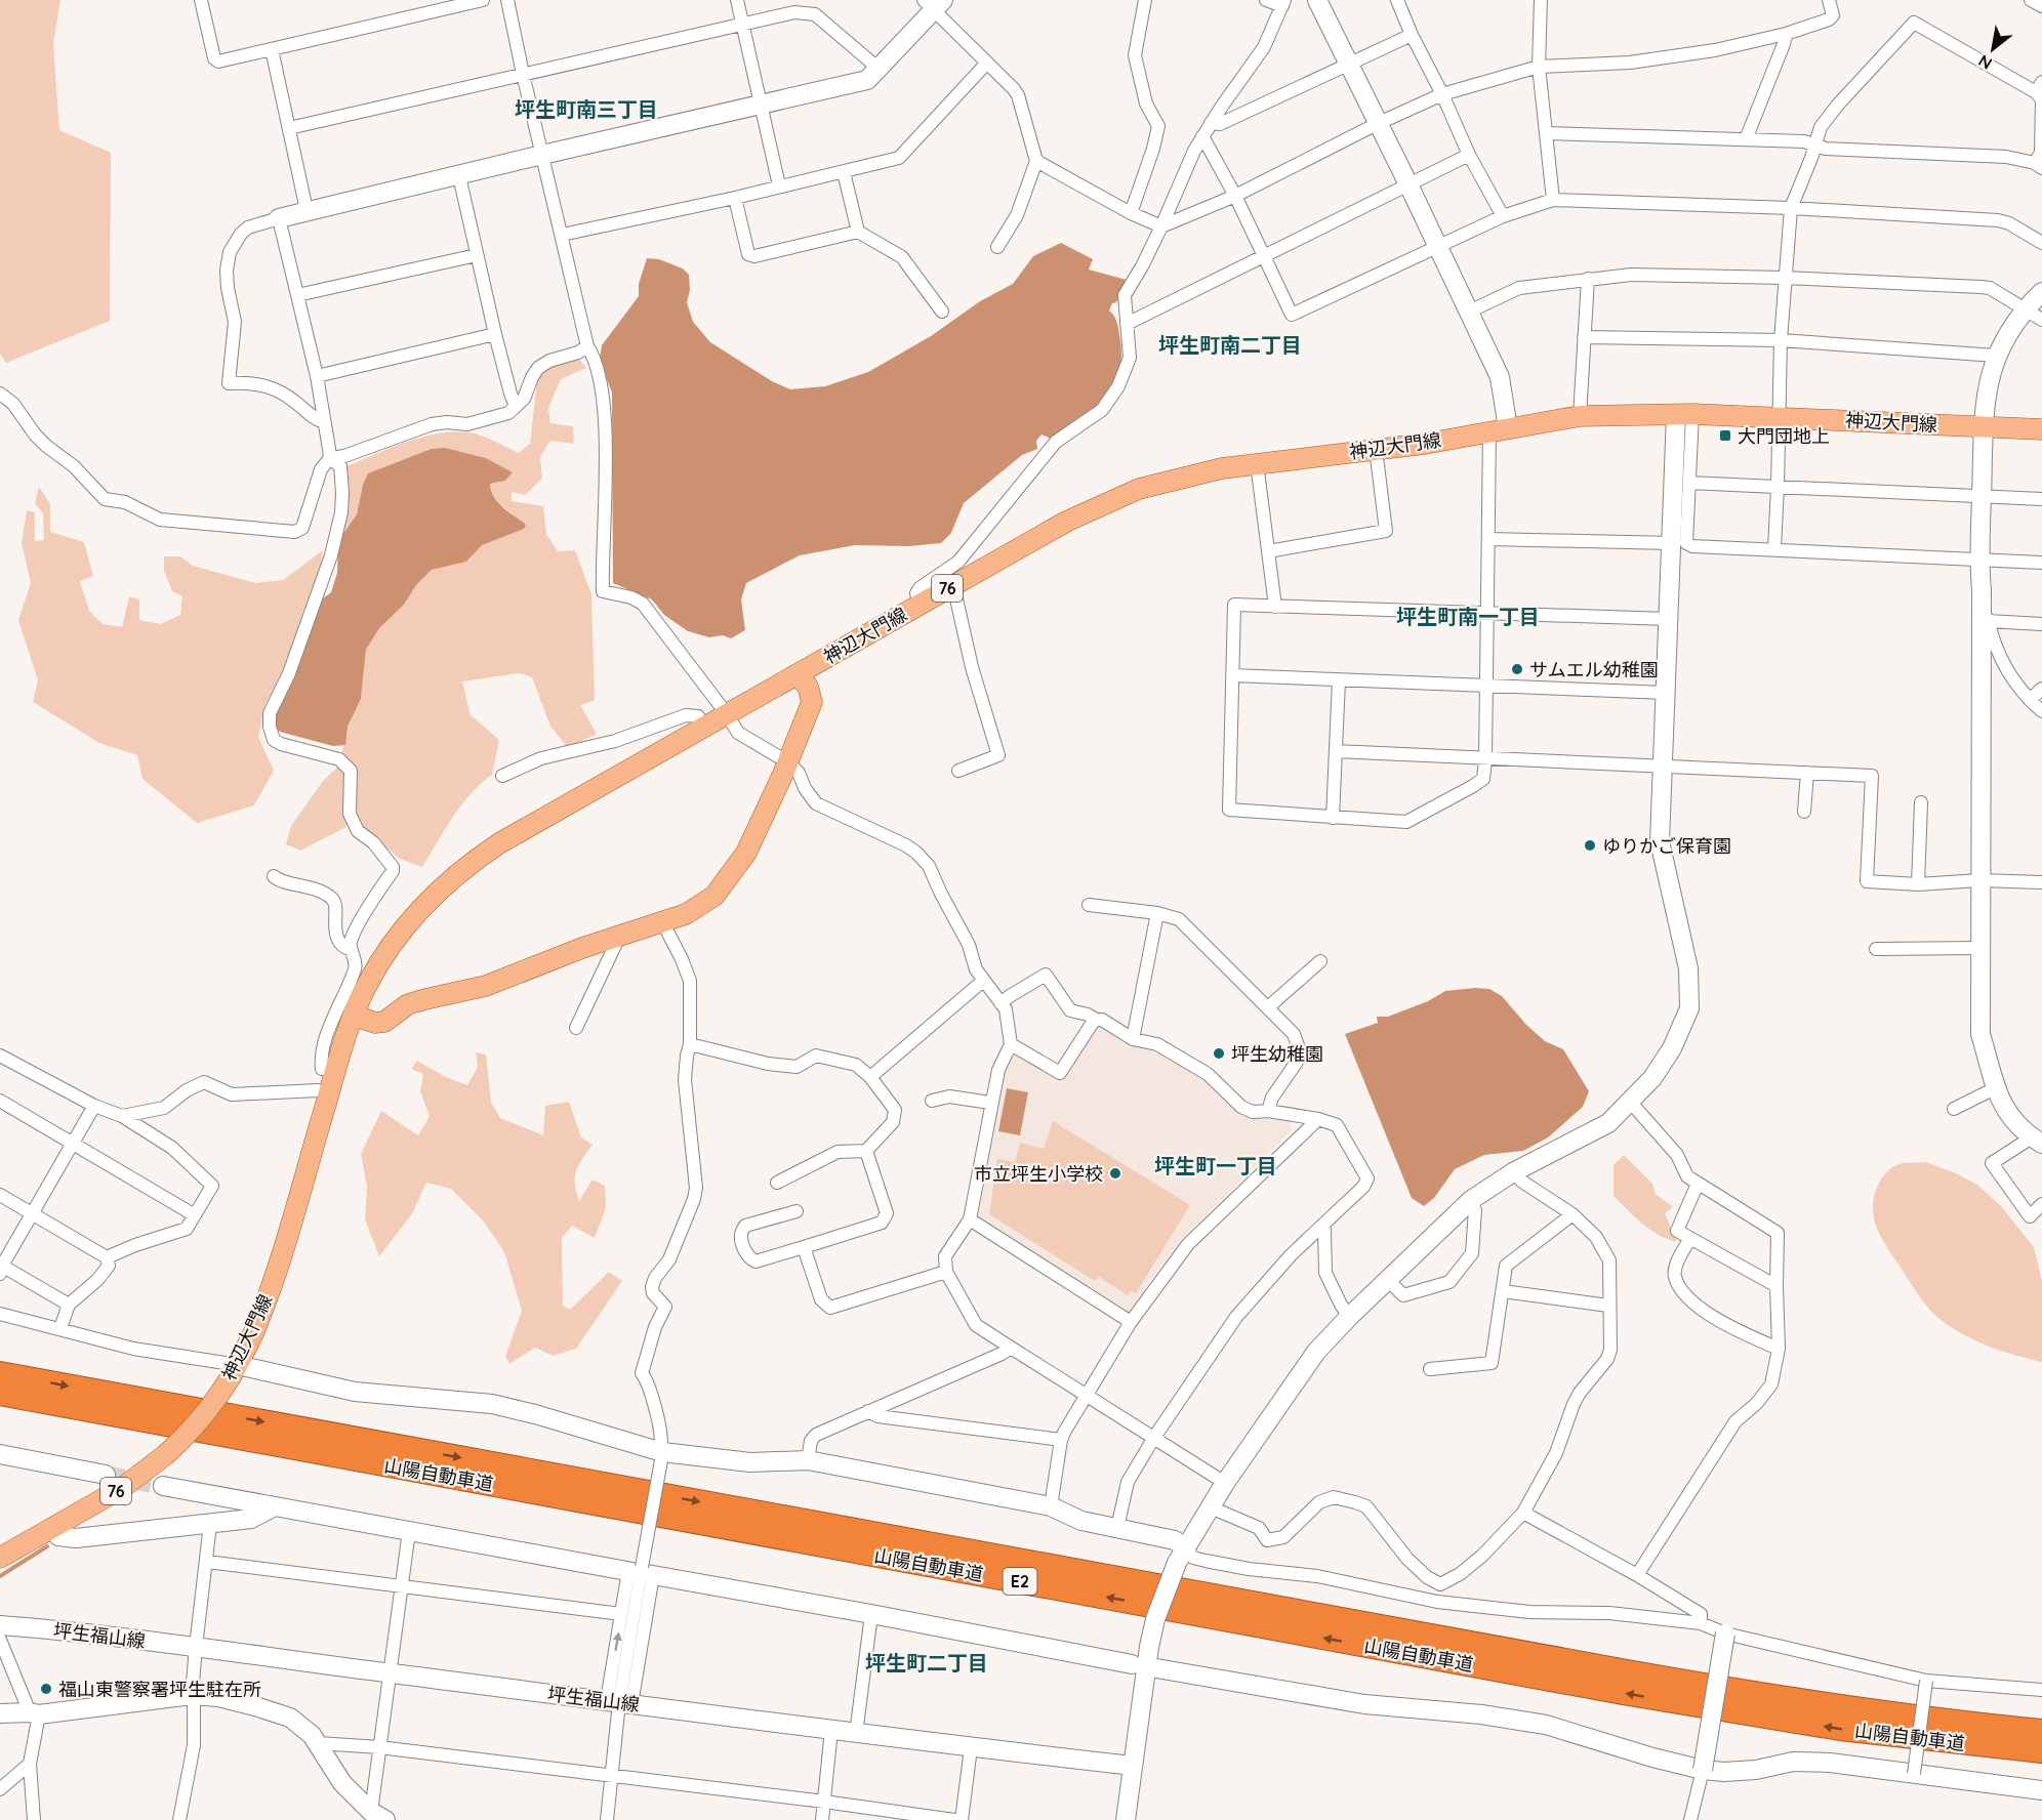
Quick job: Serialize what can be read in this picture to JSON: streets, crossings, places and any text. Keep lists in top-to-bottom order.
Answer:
{
  "streets": {
    "highway": ["山陽自動車道", "E2"],
    "main road": ["神辺大門線", "76"],
    "street": ["坪生福山線"]
  },
  "districts": [
    "坪生町南三丁目",
    "坪生町南二丁目",
    "坪生町南一丁目",
    "坪生町一丁目",
    "坪生町二丁目"
  ],
  "places": {
    "transit": ["大門団地上"],
    "other": [
      "サムエル幼稚園",
      "ゆりかご保育園",
      "坪生幼稚園",
      "市立坪生小学校",
      "福山東警察署坪生駐在所"
    ]
  },
  "north": "bottom left"
}
